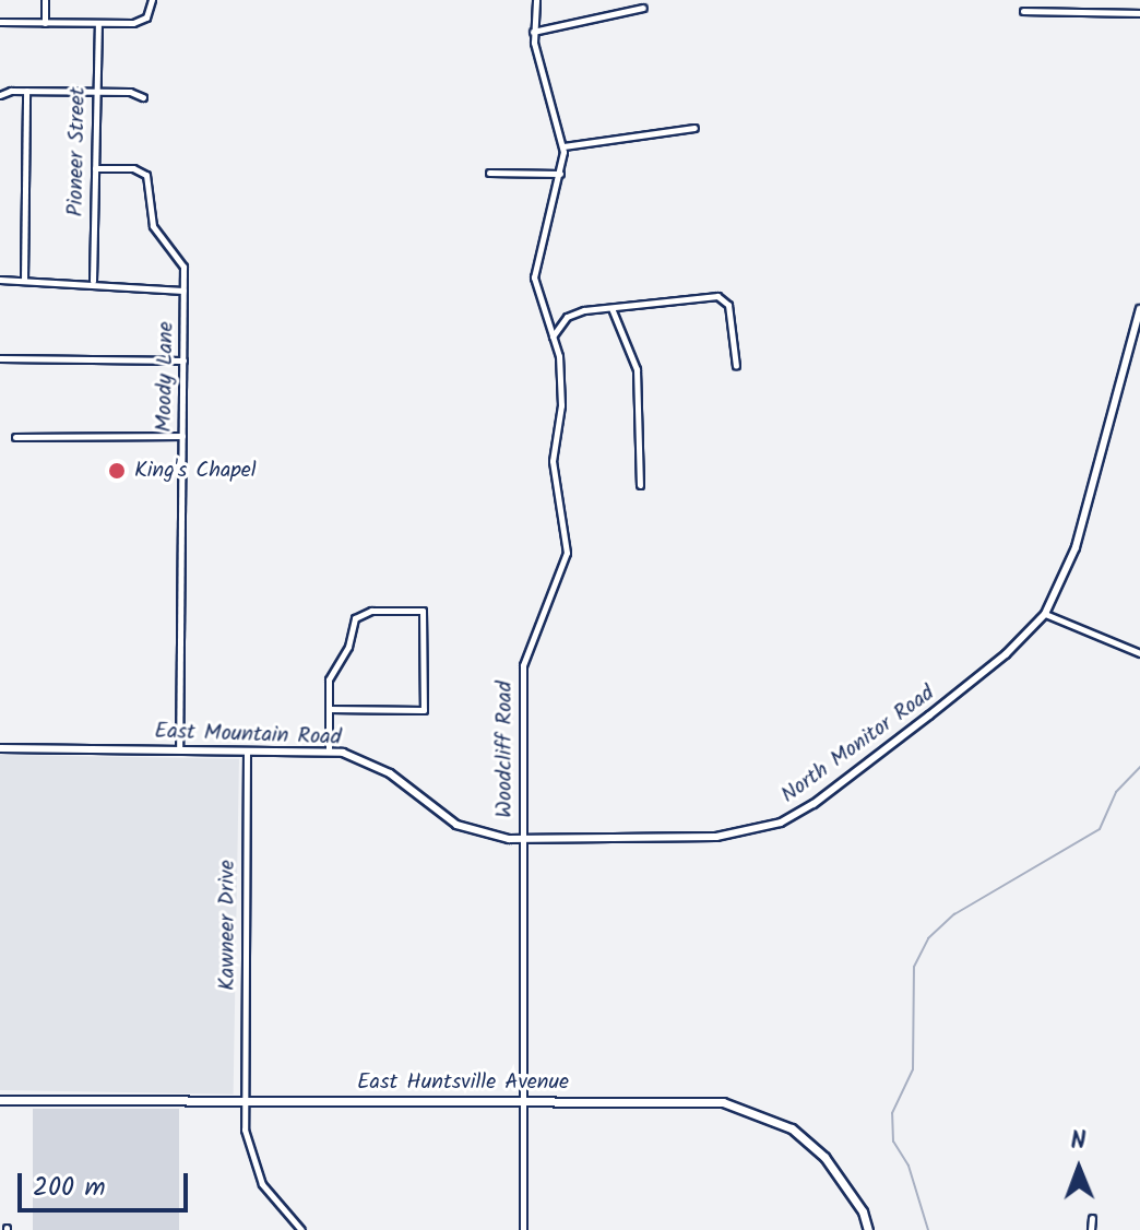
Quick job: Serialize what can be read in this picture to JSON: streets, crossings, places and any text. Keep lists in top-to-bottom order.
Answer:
{
  "streets": {
    "main road": ["East Huntsville Avenue"],
    "street": [
      "Pioneer Street",
      "Moody Lane",
      "East Mountain Road",
      "North Monitor Road",
      "Woodcliff Road",
      "Kawneer Drive"
    ]
  },
  "crossings": [
    ["Pioneer Street", "Moody Lane"],
    ["Moody Lane", "East Mountain Road"],
    ["East Mountain Road", "North Monitor Road"],
    ["East Mountain Road", "Woodcliff Road"],
    ["East Mountain Road", "Kawneer Drive"],
    ["North Monitor Road", "Woodcliff Road"],
    ["Kawneer Drive", "East Huntsville Avenue"]
  ],
  "places": ["King's Chapel"],
  "scale_bar": "200 m",
  "north": "top"
}
